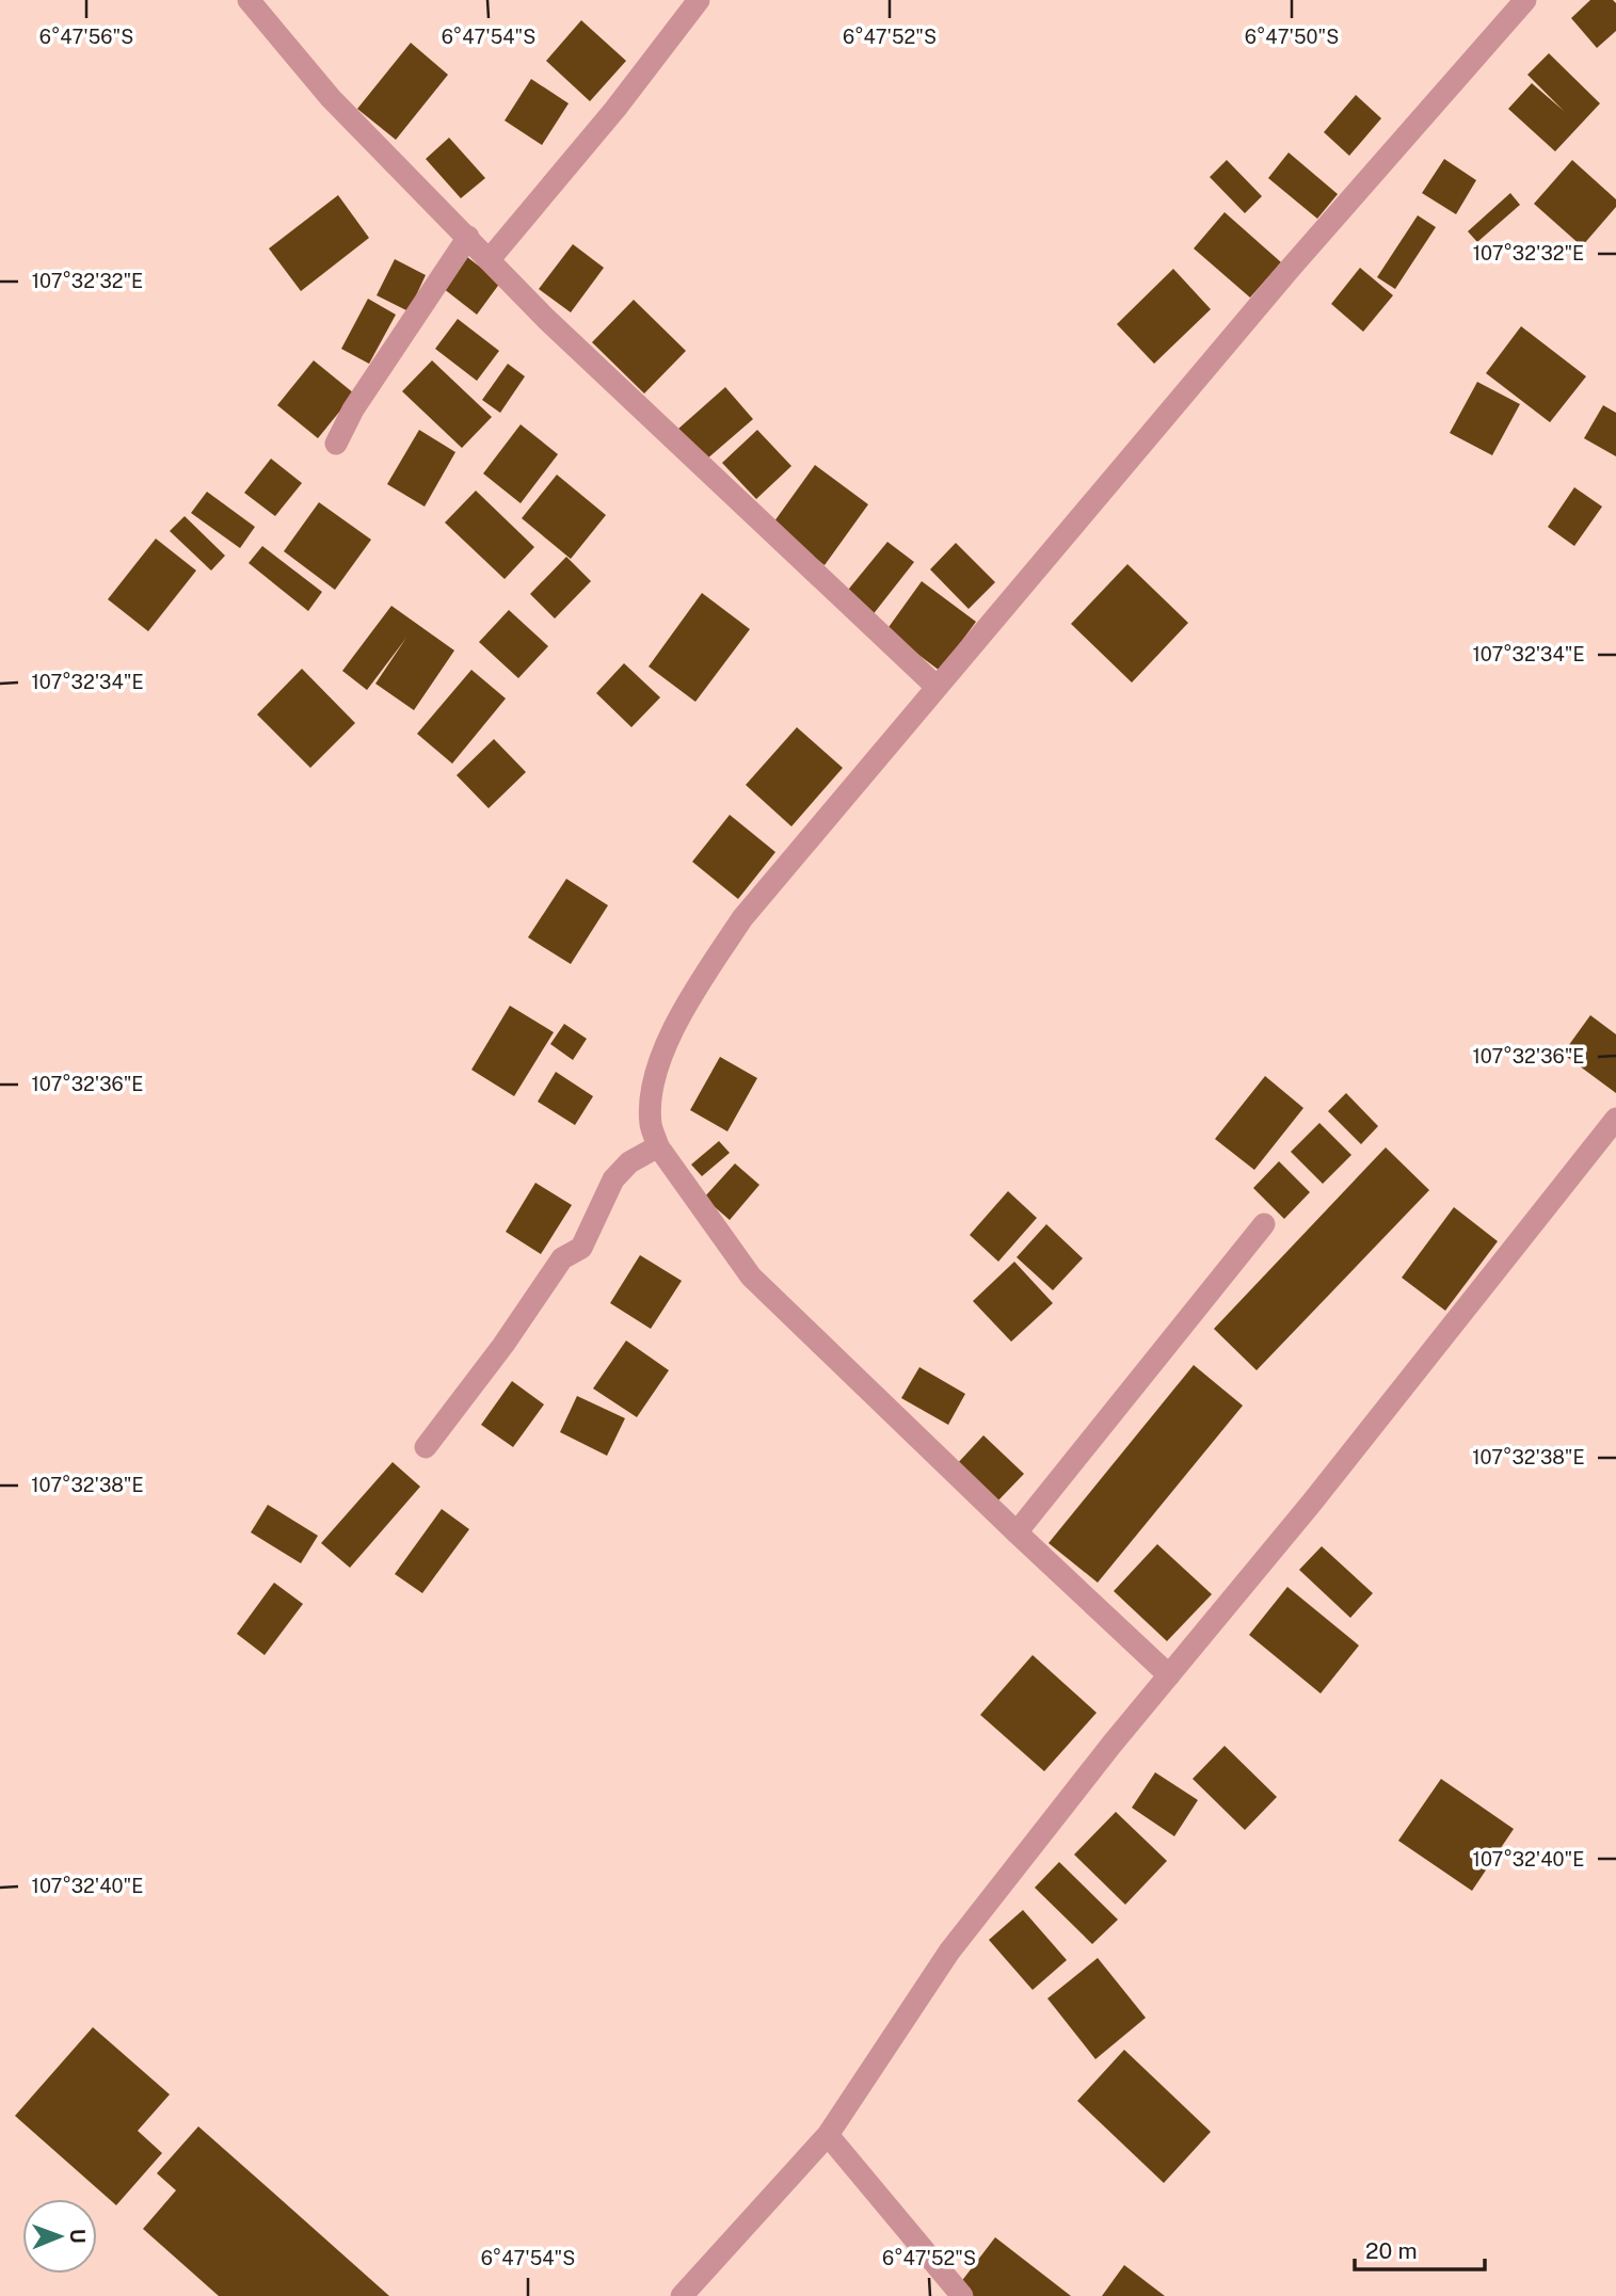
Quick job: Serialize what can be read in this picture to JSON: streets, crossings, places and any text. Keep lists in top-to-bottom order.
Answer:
{
  "scale_bar": "20 m",
  "north": "right",
  "coordinates": [
    "6°47'56\"S",
    "6°47'54\"S",
    "6°47'52\"S",
    "6°47'50\"S",
    "107°32'32\"E",
    "107°32'34\"E",
    "107°32'36\"E",
    "107°32'38\"E",
    "107°32'40\"E"
  ]
}
